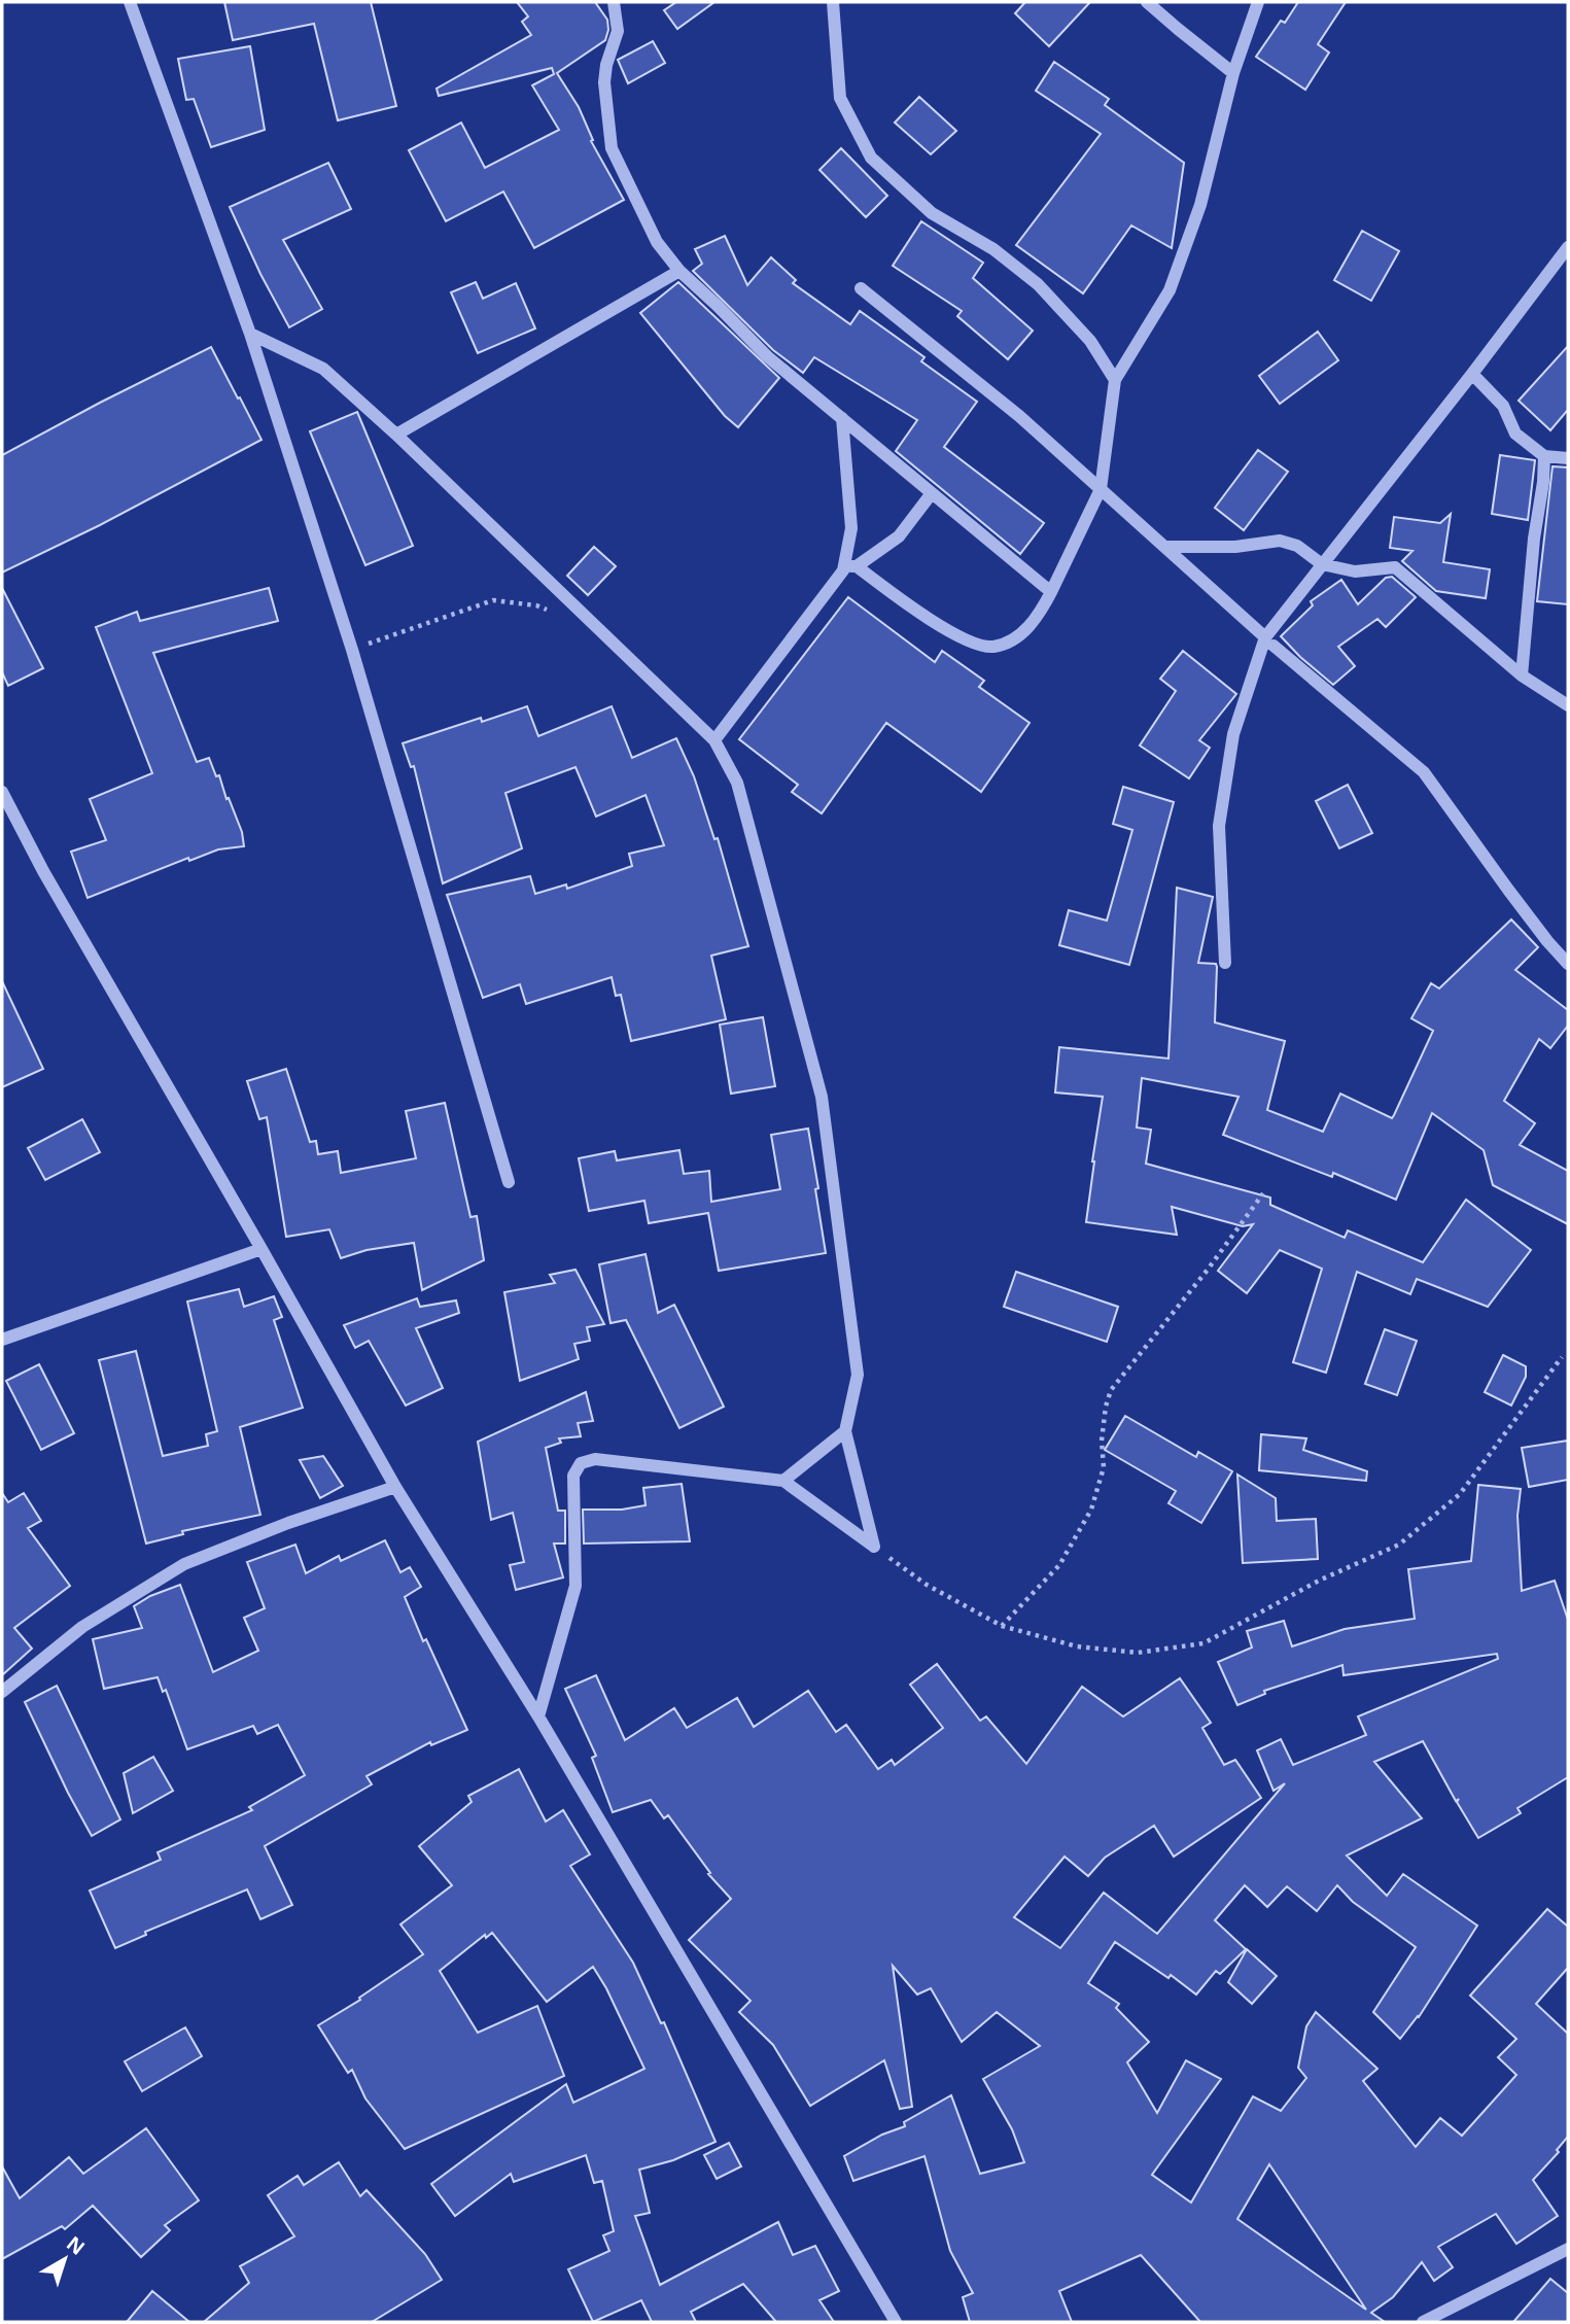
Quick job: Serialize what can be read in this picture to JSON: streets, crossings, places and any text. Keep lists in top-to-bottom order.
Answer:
{
  "north": "top right"
}
